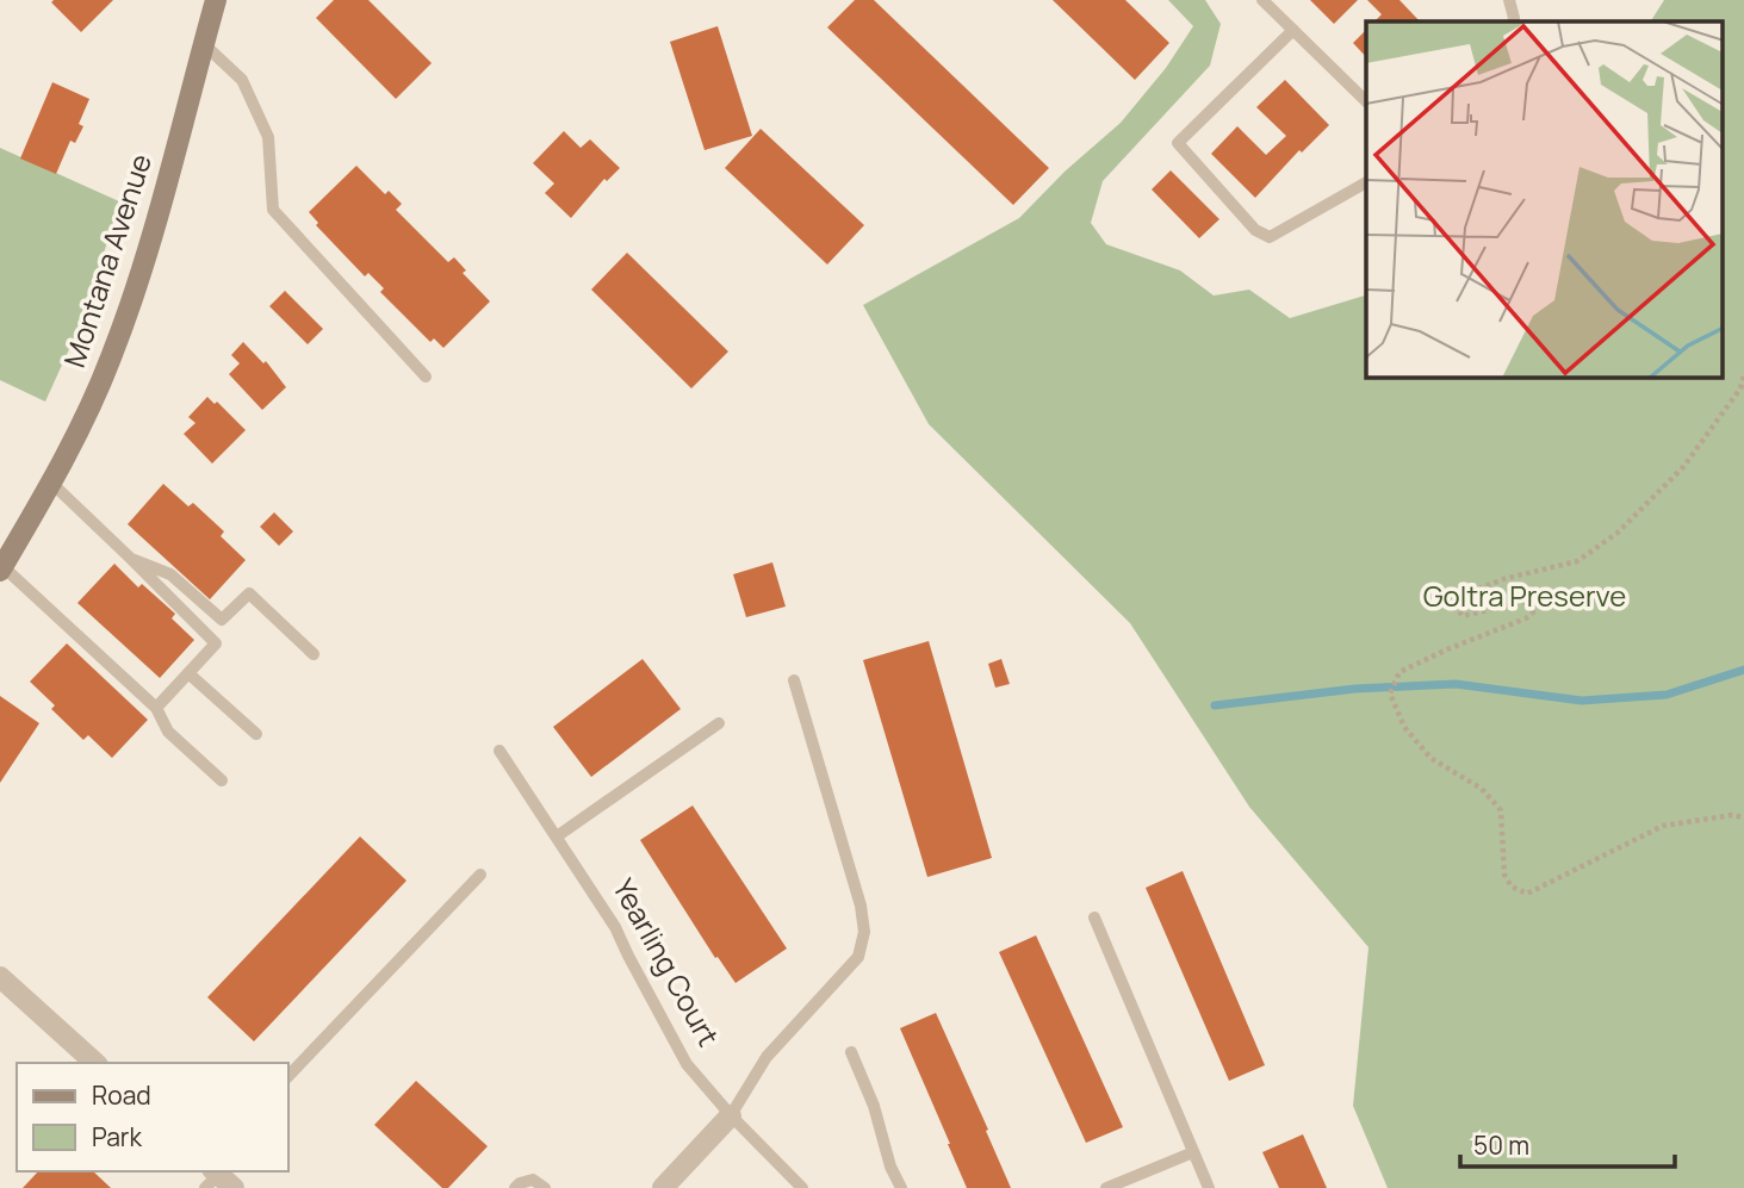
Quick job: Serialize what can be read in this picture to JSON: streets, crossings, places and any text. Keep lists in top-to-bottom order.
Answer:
{
  "streets": {
    "street": ["Montana Avenue"],
    "lane": ["Yearling Court"]
  },
  "parks": ["Goltra Preserve"],
  "legend": ["Road", "Park"],
  "scale_bar": "50 m"
}
